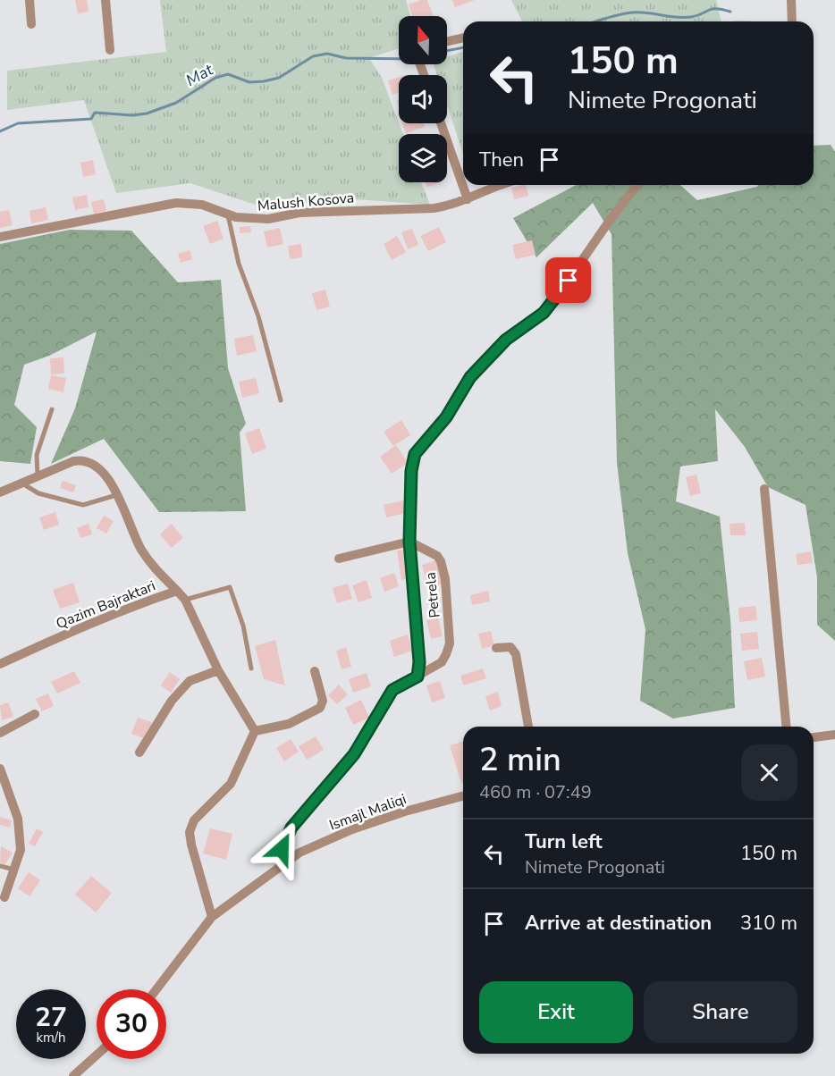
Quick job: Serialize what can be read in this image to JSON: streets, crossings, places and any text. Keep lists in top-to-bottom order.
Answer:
{
  "streets": {
    "street": [
      "Malush Kosova",
      "Petrela",
      "Qazim Bajraktari",
      "Ismajl Maliqi"
    ]
  },
  "water": ["Mat"],
  "north": "top",
  "page": {
    "turn": ["150 m", "Nimete Progonati"],
    "then": "Then",
    "heading": ["2 min", "460 m · 07:49"],
    "list": [
      {
        "name": "Turn left",
        "note": "Nimete Progonati",
        "value": "150 m"
      },
      {
        "name": "Arrive at destination",
        "value": "310 m"
      }
    ],
    "buttons": ["Exit", "Share"],
    "speed": "27 km/h",
    "limit": "30"
  }
}
